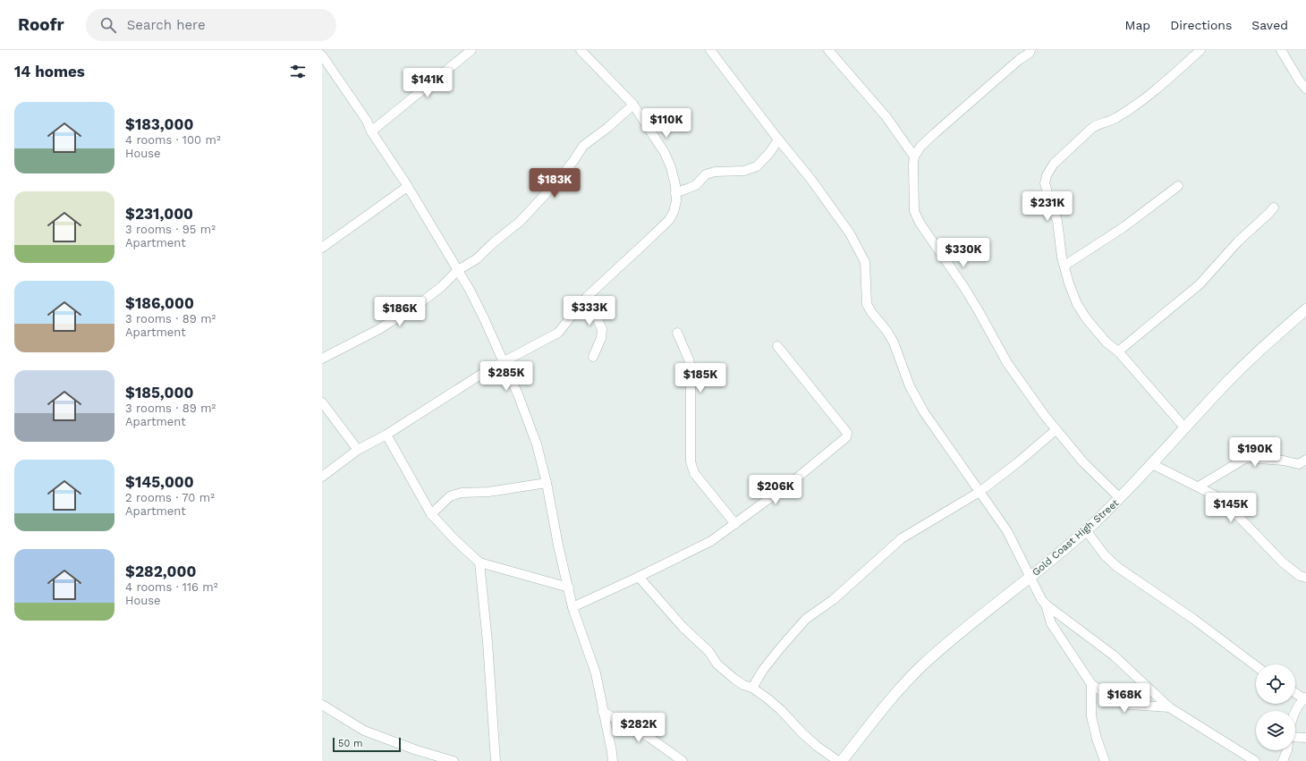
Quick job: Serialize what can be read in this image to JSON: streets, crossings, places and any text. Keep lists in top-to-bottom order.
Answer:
{
  "streets": {
    "street": ["Gold Coast High Street"]
  },
  "scale_bar": "50 m",
  "page": {
    "header": "Roofr",
    "search": "Search here",
    "nav": ["Map", "Directions", "Saved"],
    "heading": "14 homes",
    "price": [
      "$141K",
      "$110K",
      "$183K",
      "$231K",
      "$330K",
      "$333K",
      "$186K",
      "$285K",
      "$185K",
      "$190K",
      "$206K",
      "$145K",
      "$168K",
      "$282K"
    ],
    "list": [
      {
        "name": "$183,000",
        "note": "4 rooms · 100 m² · House"
      },
      {
        "name": "$231,000",
        "note": "3 rooms · 95 m² · Apartment"
      },
      {
        "name": "$186,000",
        "note": "3 rooms · 89 m² · Apartment"
      },
      {
        "name": "$185,000",
        "note": "3 rooms · 89 m² · Apartment"
      },
      {
        "name": "$145,000",
        "note": "2 rooms · 70 m² · Apartment"
      },
      {
        "name": "$282,000",
        "note": "4 rooms · 116 m² · House"
      }
    ],
    "scale": "50 m"
  }
}
